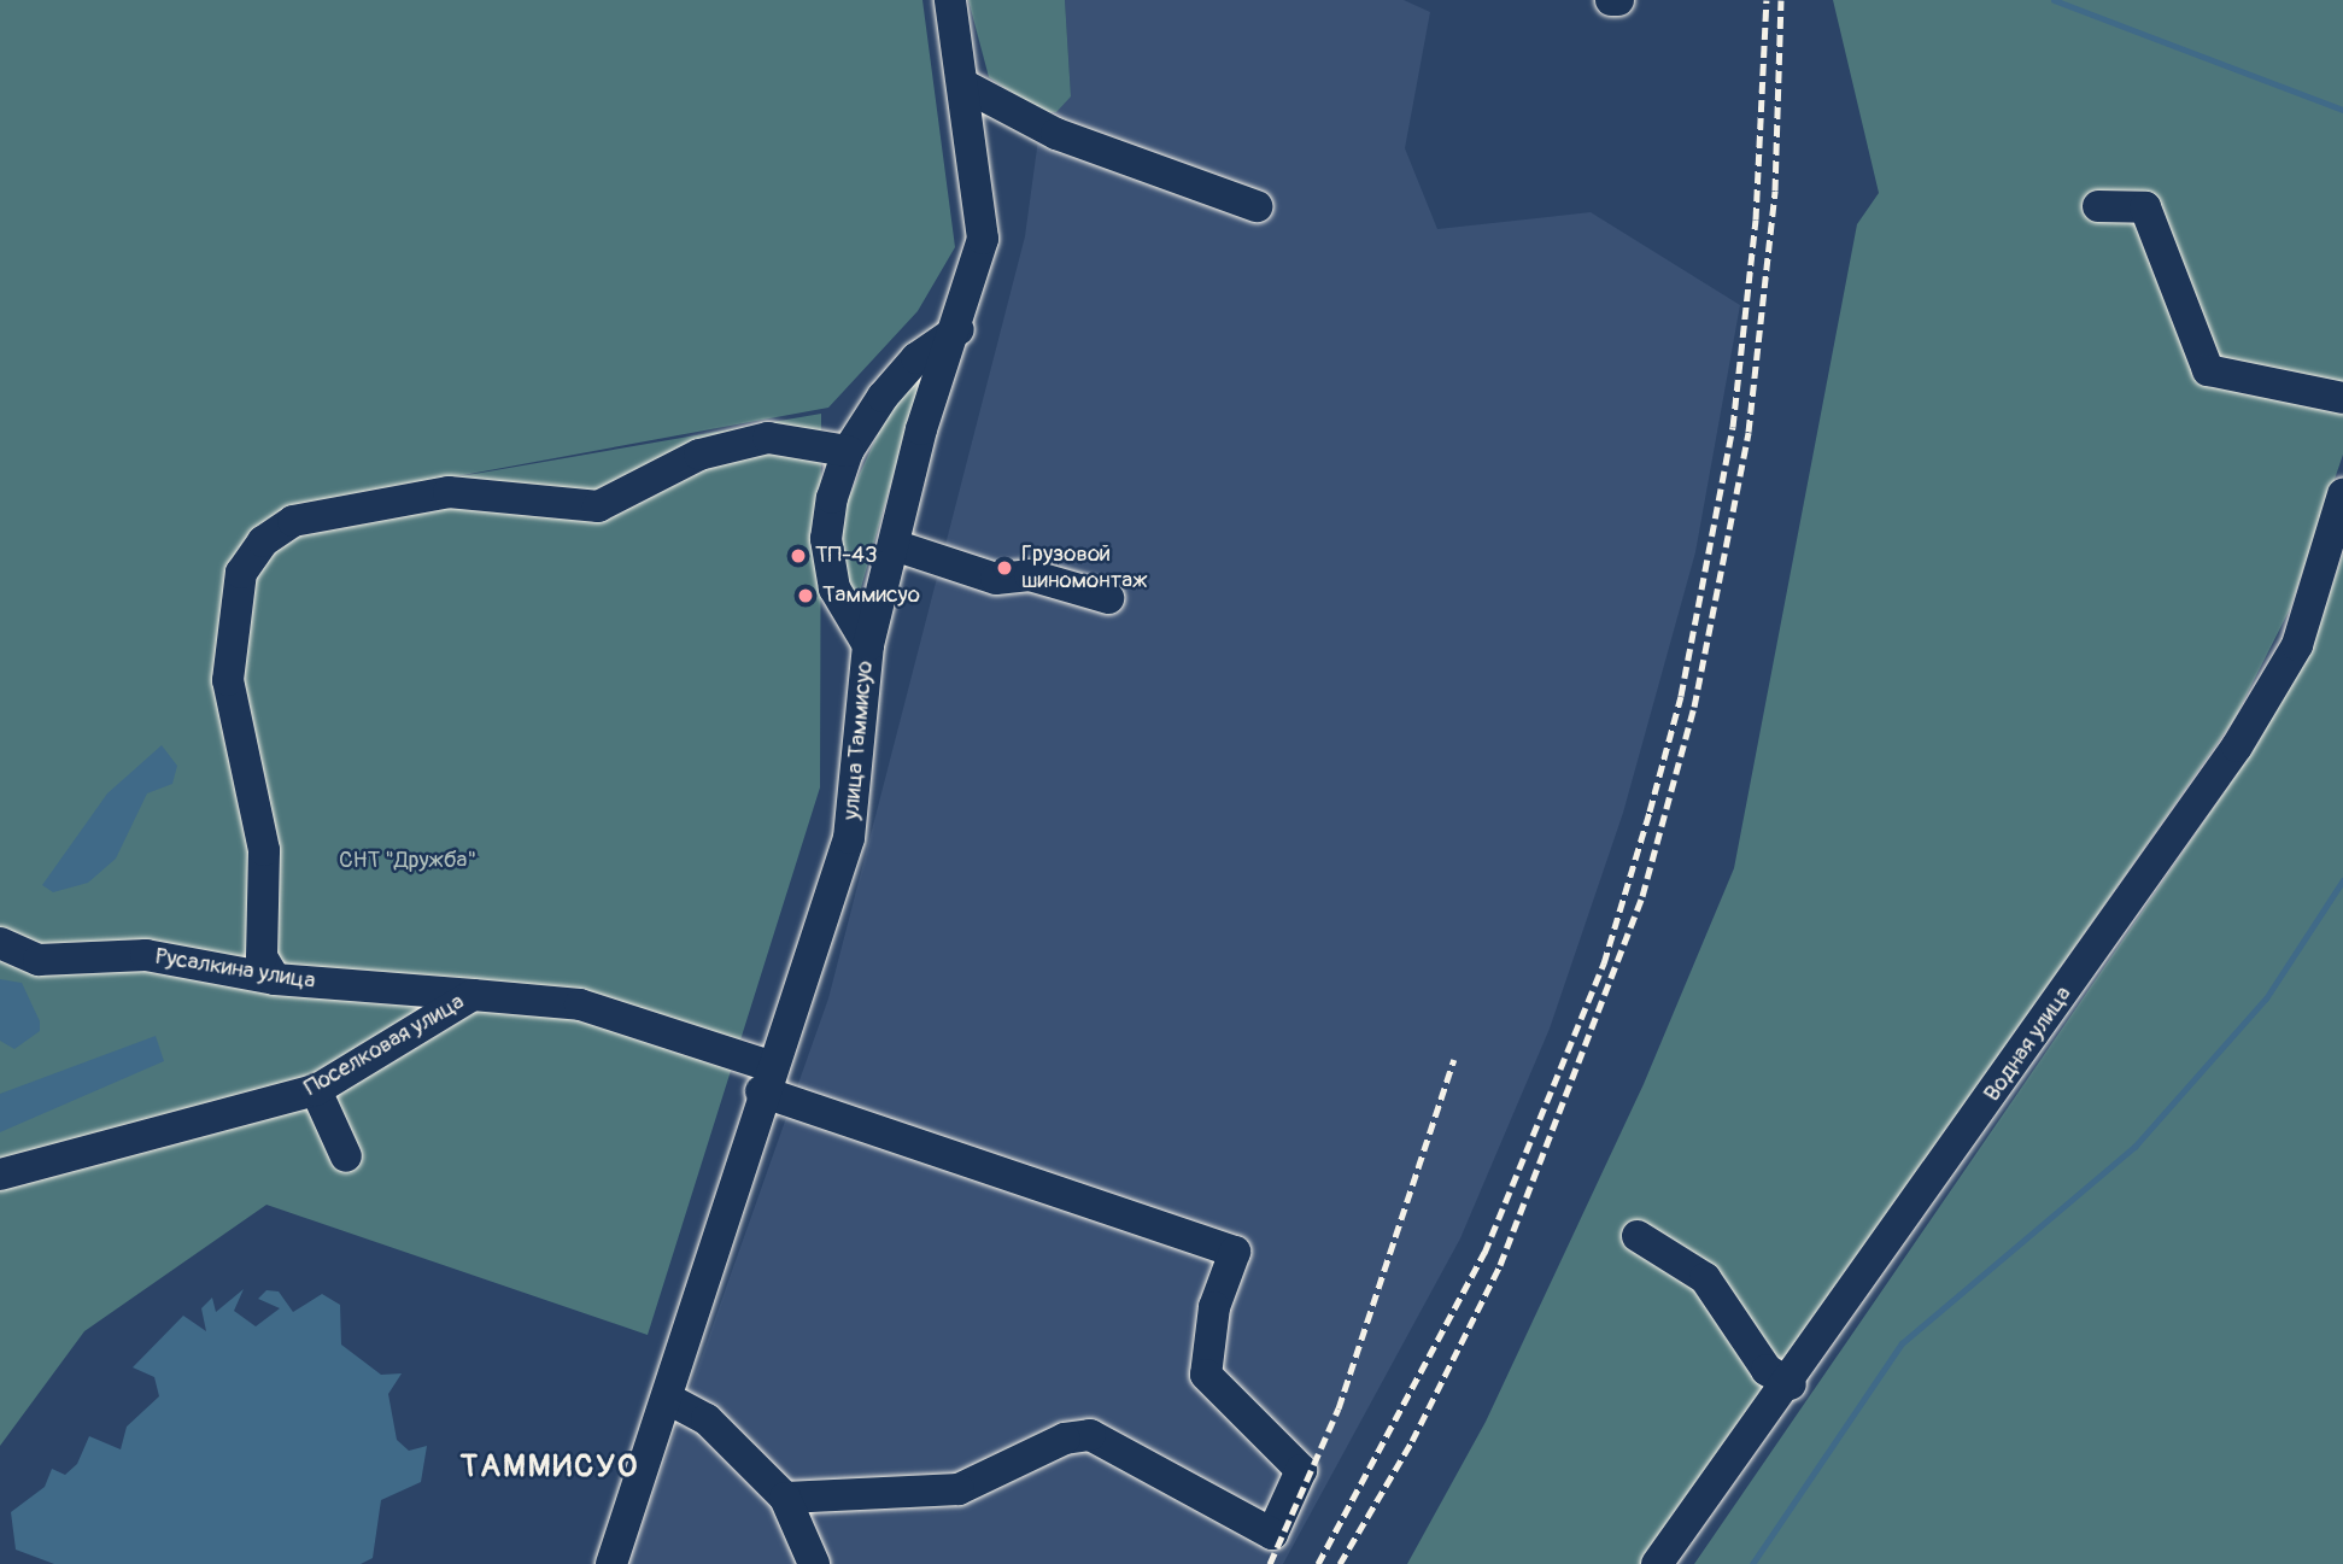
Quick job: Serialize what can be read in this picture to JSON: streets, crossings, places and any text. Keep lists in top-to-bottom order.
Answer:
{
  "streets": {
    "street": [
      "улица Таммисуо",
      "Русалкина улица",
      "Водная улица",
      "Поселковая улица"
    ]
  },
  "crossings": [
    ["улица Таммисуо", "Поселковая улица"],
    ["Русалкина улица", "Поселковая улица"]
  ],
  "districts": ["ТАММИСУО"],
  "parks": ["СНТ \"Дружба\""],
  "places": ["ТП-43", "Грузовой шиномонтаж", "Таммисуо"]
}
